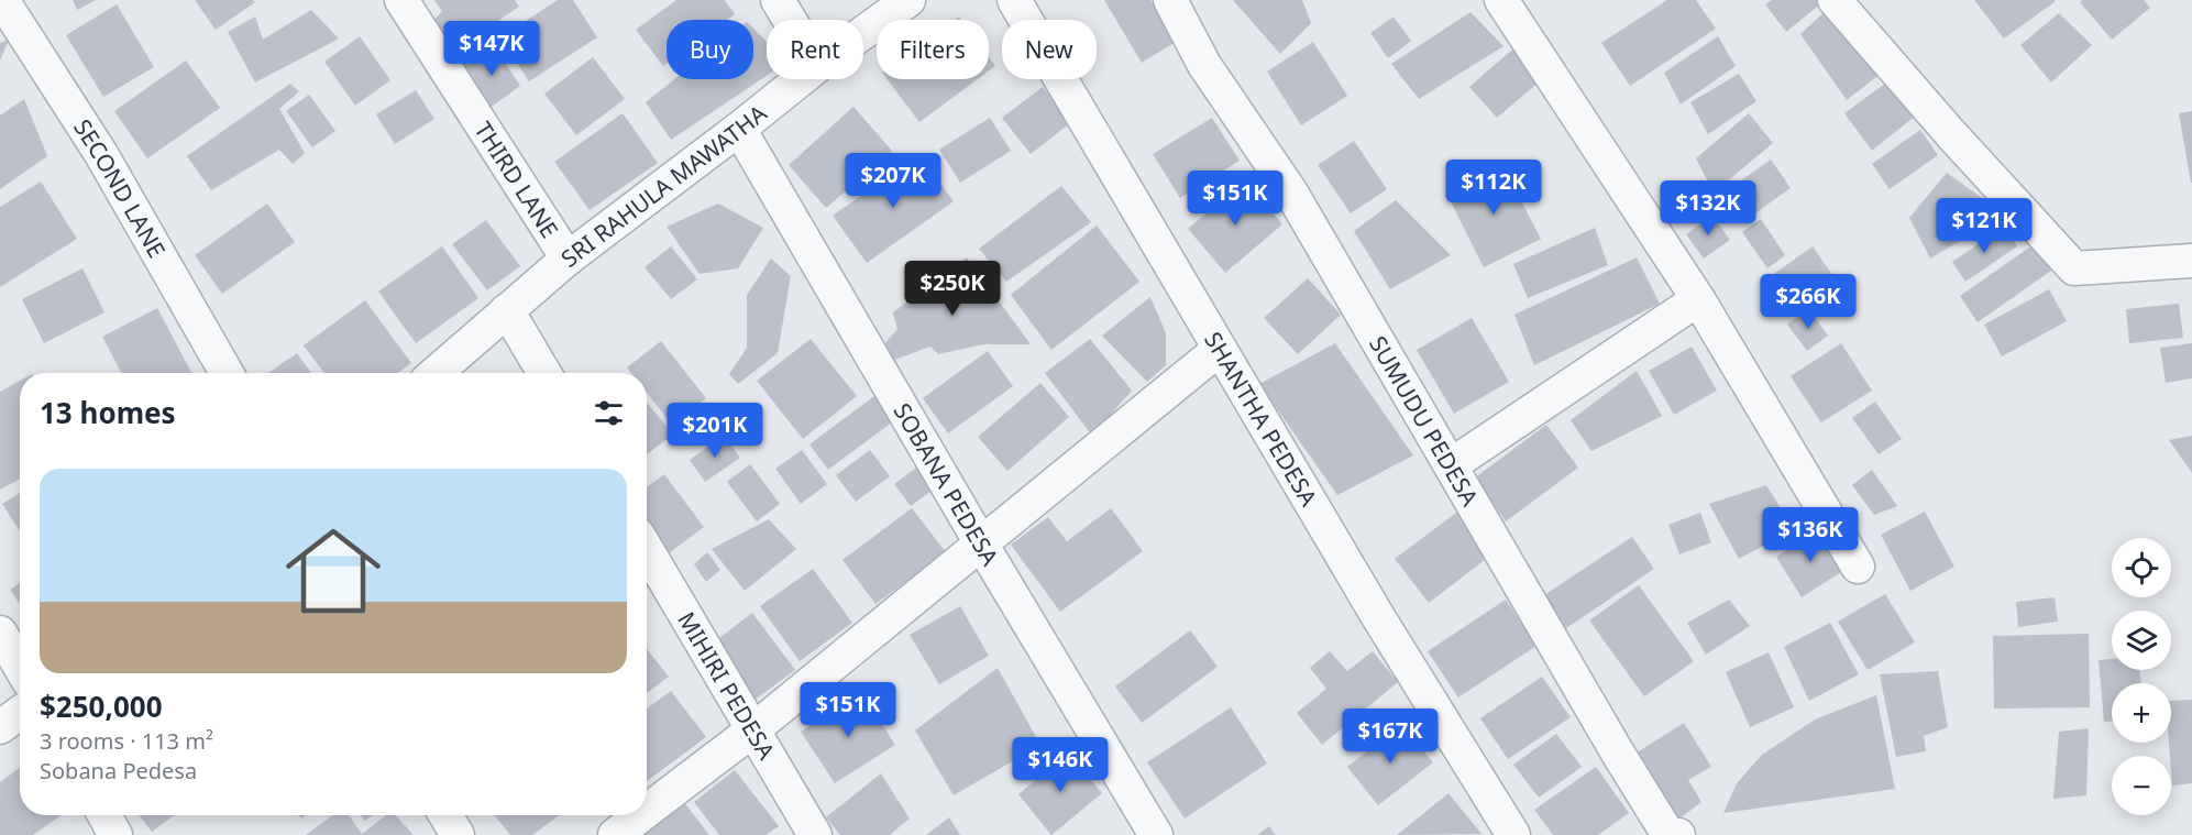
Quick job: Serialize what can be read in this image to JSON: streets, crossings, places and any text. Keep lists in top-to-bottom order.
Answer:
{
  "streets": {
    "street": [
      "THIRD LANE",
      "SRI RAHULA MAWATHA",
      "SECOND LANE",
      "SHANTHA PEDESA",
      "SUMUDU PEDESA",
      "SOBANA PEDESA",
      "MIHIRI PEDESA"
    ]
  },
  "crossings": [
    ["THIRD LANE", "SRI RAHULA MAWATHA"],
    ["SRI RAHULA MAWATHA", "SOBANA PEDESA"]
  ],
  "page": {
    "chip": [
      "Buy",
      "Rent",
      "Filters",
      "New"
    ],
    "price": [
      "$147K",
      "$207K",
      "$112K",
      "$151K",
      "$132K",
      "$121K",
      "$250K",
      "$266K",
      "$201K",
      "$136K",
      "$151K",
      "$167K",
      "$146K"
    ],
    "heading": "13 homes",
    "list": [
      {
        "name": "$250,000",
        "note": "3 rooms · 113 m² · Sobana Pedesa"
      }
    ],
    "map_buttons": ["+", "−"]
  }
}
